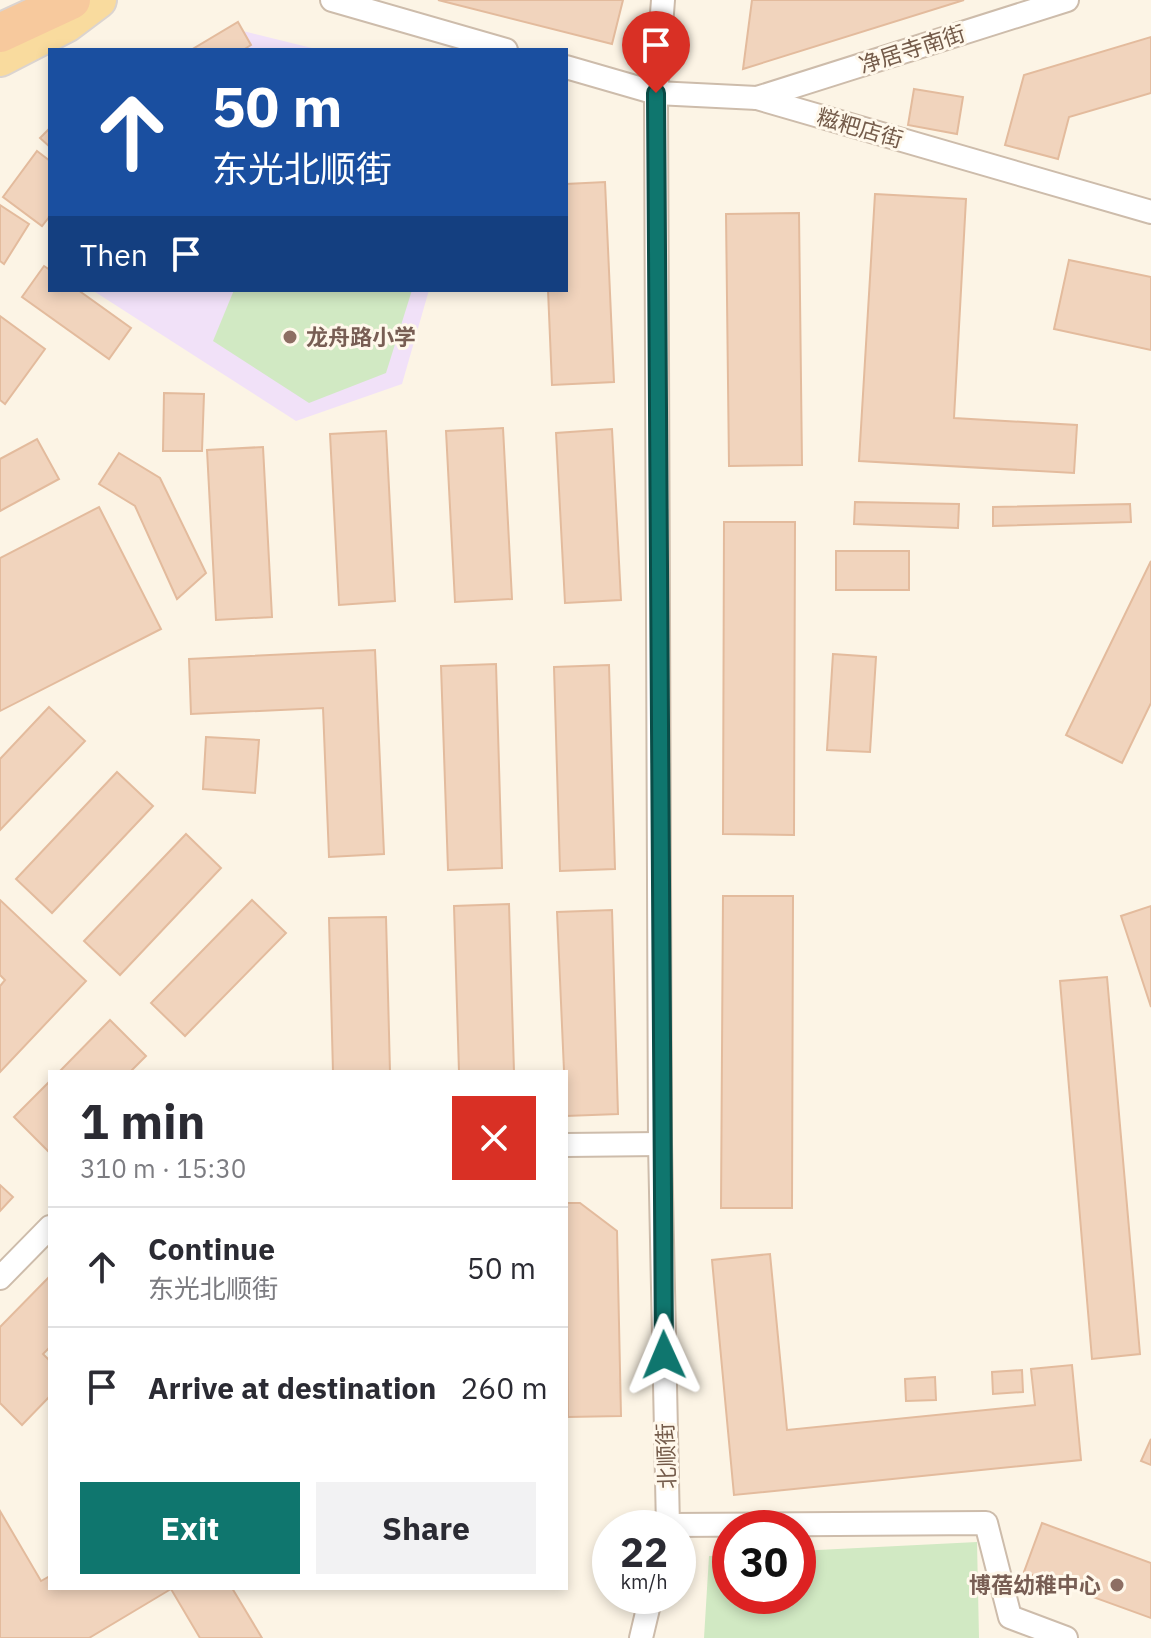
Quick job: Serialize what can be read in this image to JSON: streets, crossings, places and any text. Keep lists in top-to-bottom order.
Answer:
{
  "streets": {
    "street": ["净居寺南街", "糍粑店街", "北顺街"]
  },
  "crossings": [
    ["净居寺南街", "糍粑店街"],
    ["糍粑店街", "北顺街"]
  ],
  "places": ["龙舟路小学", "博蓓幼稚中心"],
  "page": {
    "turn": ["50 m", "东光北顺街"],
    "then": "Then",
    "heading": ["1 min", "310 m · 15:30"],
    "list": [
      {
        "name": "Continue",
        "note": "东光北顺街",
        "value": "50 m"
      },
      {
        "name": "Arrive at destination",
        "value": "260 m"
      }
    ],
    "buttons": ["Exit", "Share"],
    "speed": "22 km/h",
    "limit": "30"
  }
}
